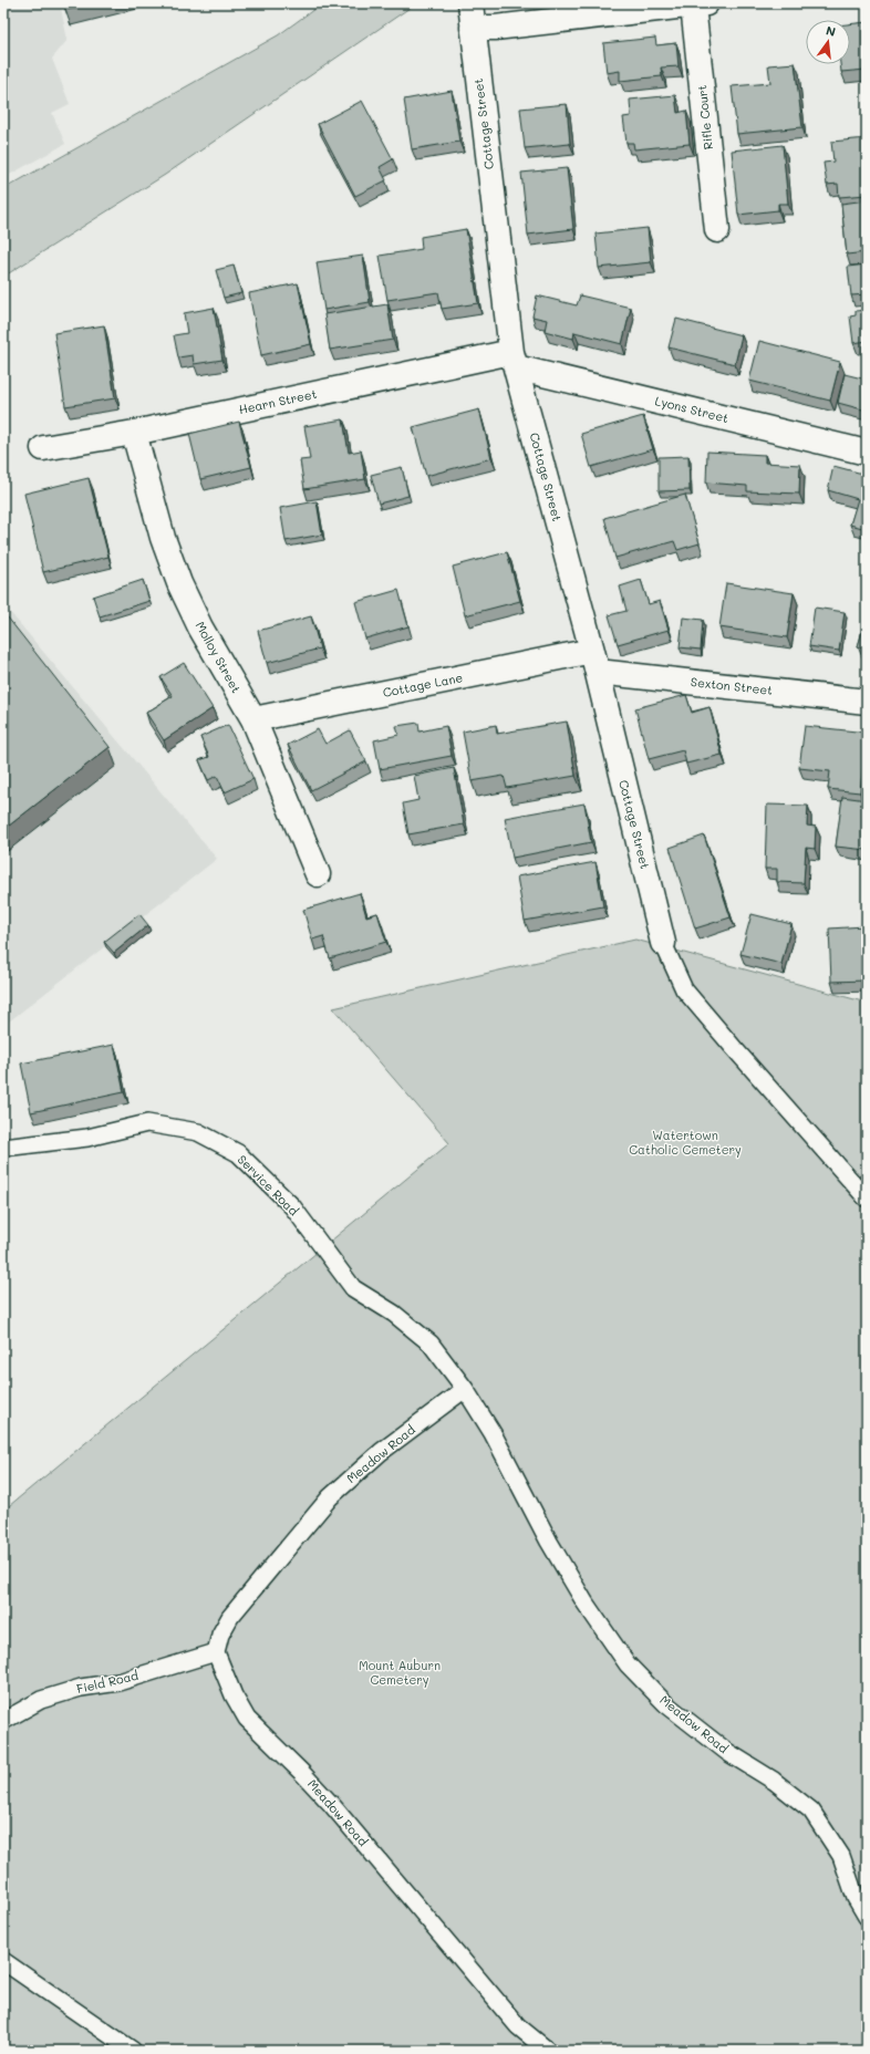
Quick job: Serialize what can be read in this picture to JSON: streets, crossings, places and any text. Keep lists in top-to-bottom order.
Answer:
{
  "streets": {
    "street": [
      "Rifle Court",
      "Cottage Street",
      "Hearn Street",
      "Lyons Street",
      "Molloy Street",
      "Cottage Lane",
      "Sexton Street"
    ],
    "lane": ["Service Road", "Meadow Road", "Field Road"]
  },
  "crossings": [
    ["Cottage Street", "Hearn Street"],
    ["Cottage Street", "Lyons Street"],
    ["Cottage Street", "Cottage Lane"],
    ["Cottage Street", "Sexton Street"],
    ["Hearn Street", "Lyons Street"],
    ["Hearn Street", "Molloy Street"],
    ["Molloy Street", "Cottage Lane"],
    ["Cottage Lane", "Sexton Street"],
    ["Service Road", "Meadow Road"],
    ["Meadow Road", "Field Road"]
  ],
  "parks": ["Watertown Catholic Cemetery", "Mount Auburn Cemetery"],
  "north": "top"
}
